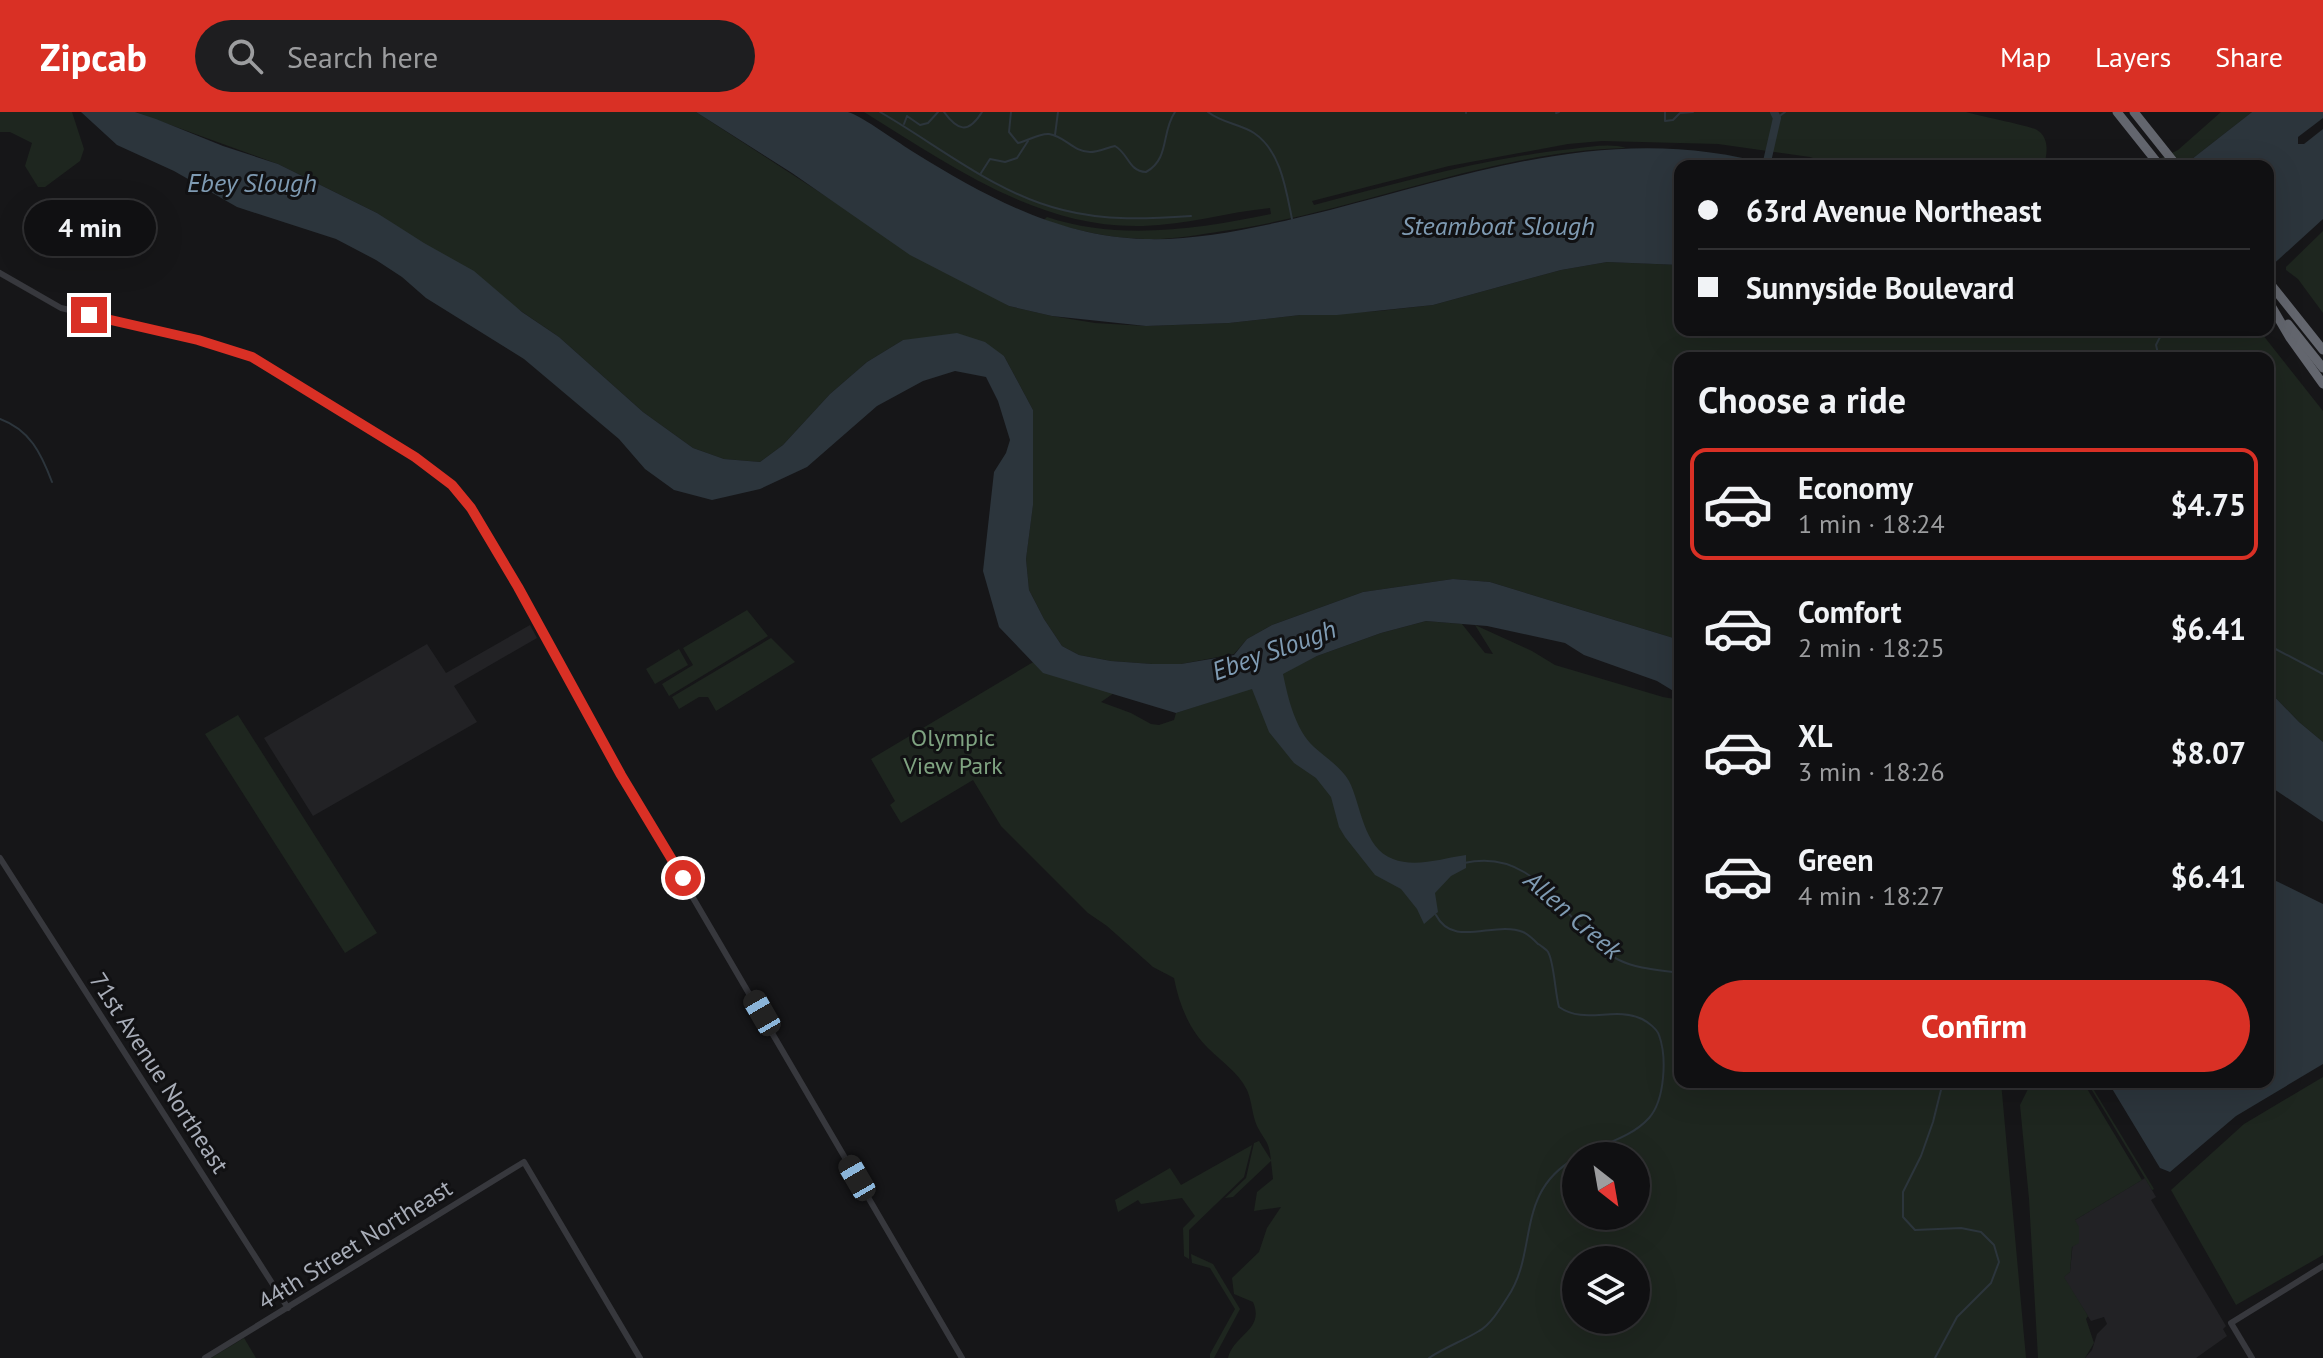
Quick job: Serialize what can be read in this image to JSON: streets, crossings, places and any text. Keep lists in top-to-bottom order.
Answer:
{
  "streets": {
    "street": ["71st Avenue Northeast", "44th Street Northeast"]
  },
  "crossings": [
    ["71st Avenue Northeast", "44th Street Northeast"]
  ],
  "water": ["Ebey Slough", "Steamboat Slough", "Allen Creek"],
  "parks": ["Olympic View Park"],
  "north": "bottom right",
  "page": {
    "header": "Zipcab",
    "search": "Search here",
    "nav": ["Map", "Layers", "Share"],
    "banner": ["63rd Avenue Northeast", "Sunnyside Boulevard"],
    "bubble": "4 min",
    "heading": "Choose a ride",
    "list": [
      {
        "name": "Economy",
        "note": "1 min · 18:24",
        "value": "$4.75"
      },
      {
        "name": "Comfort",
        "note": "2 min · 18:25",
        "value": "$6.41"
      },
      {
        "name": "XL",
        "note": "3 min · 18:26",
        "value": "$8.07"
      },
      {
        "name": "Green",
        "note": "4 min · 18:27",
        "value": "$6.41"
      }
    ],
    "buttons": "Confirm"
  }
}
